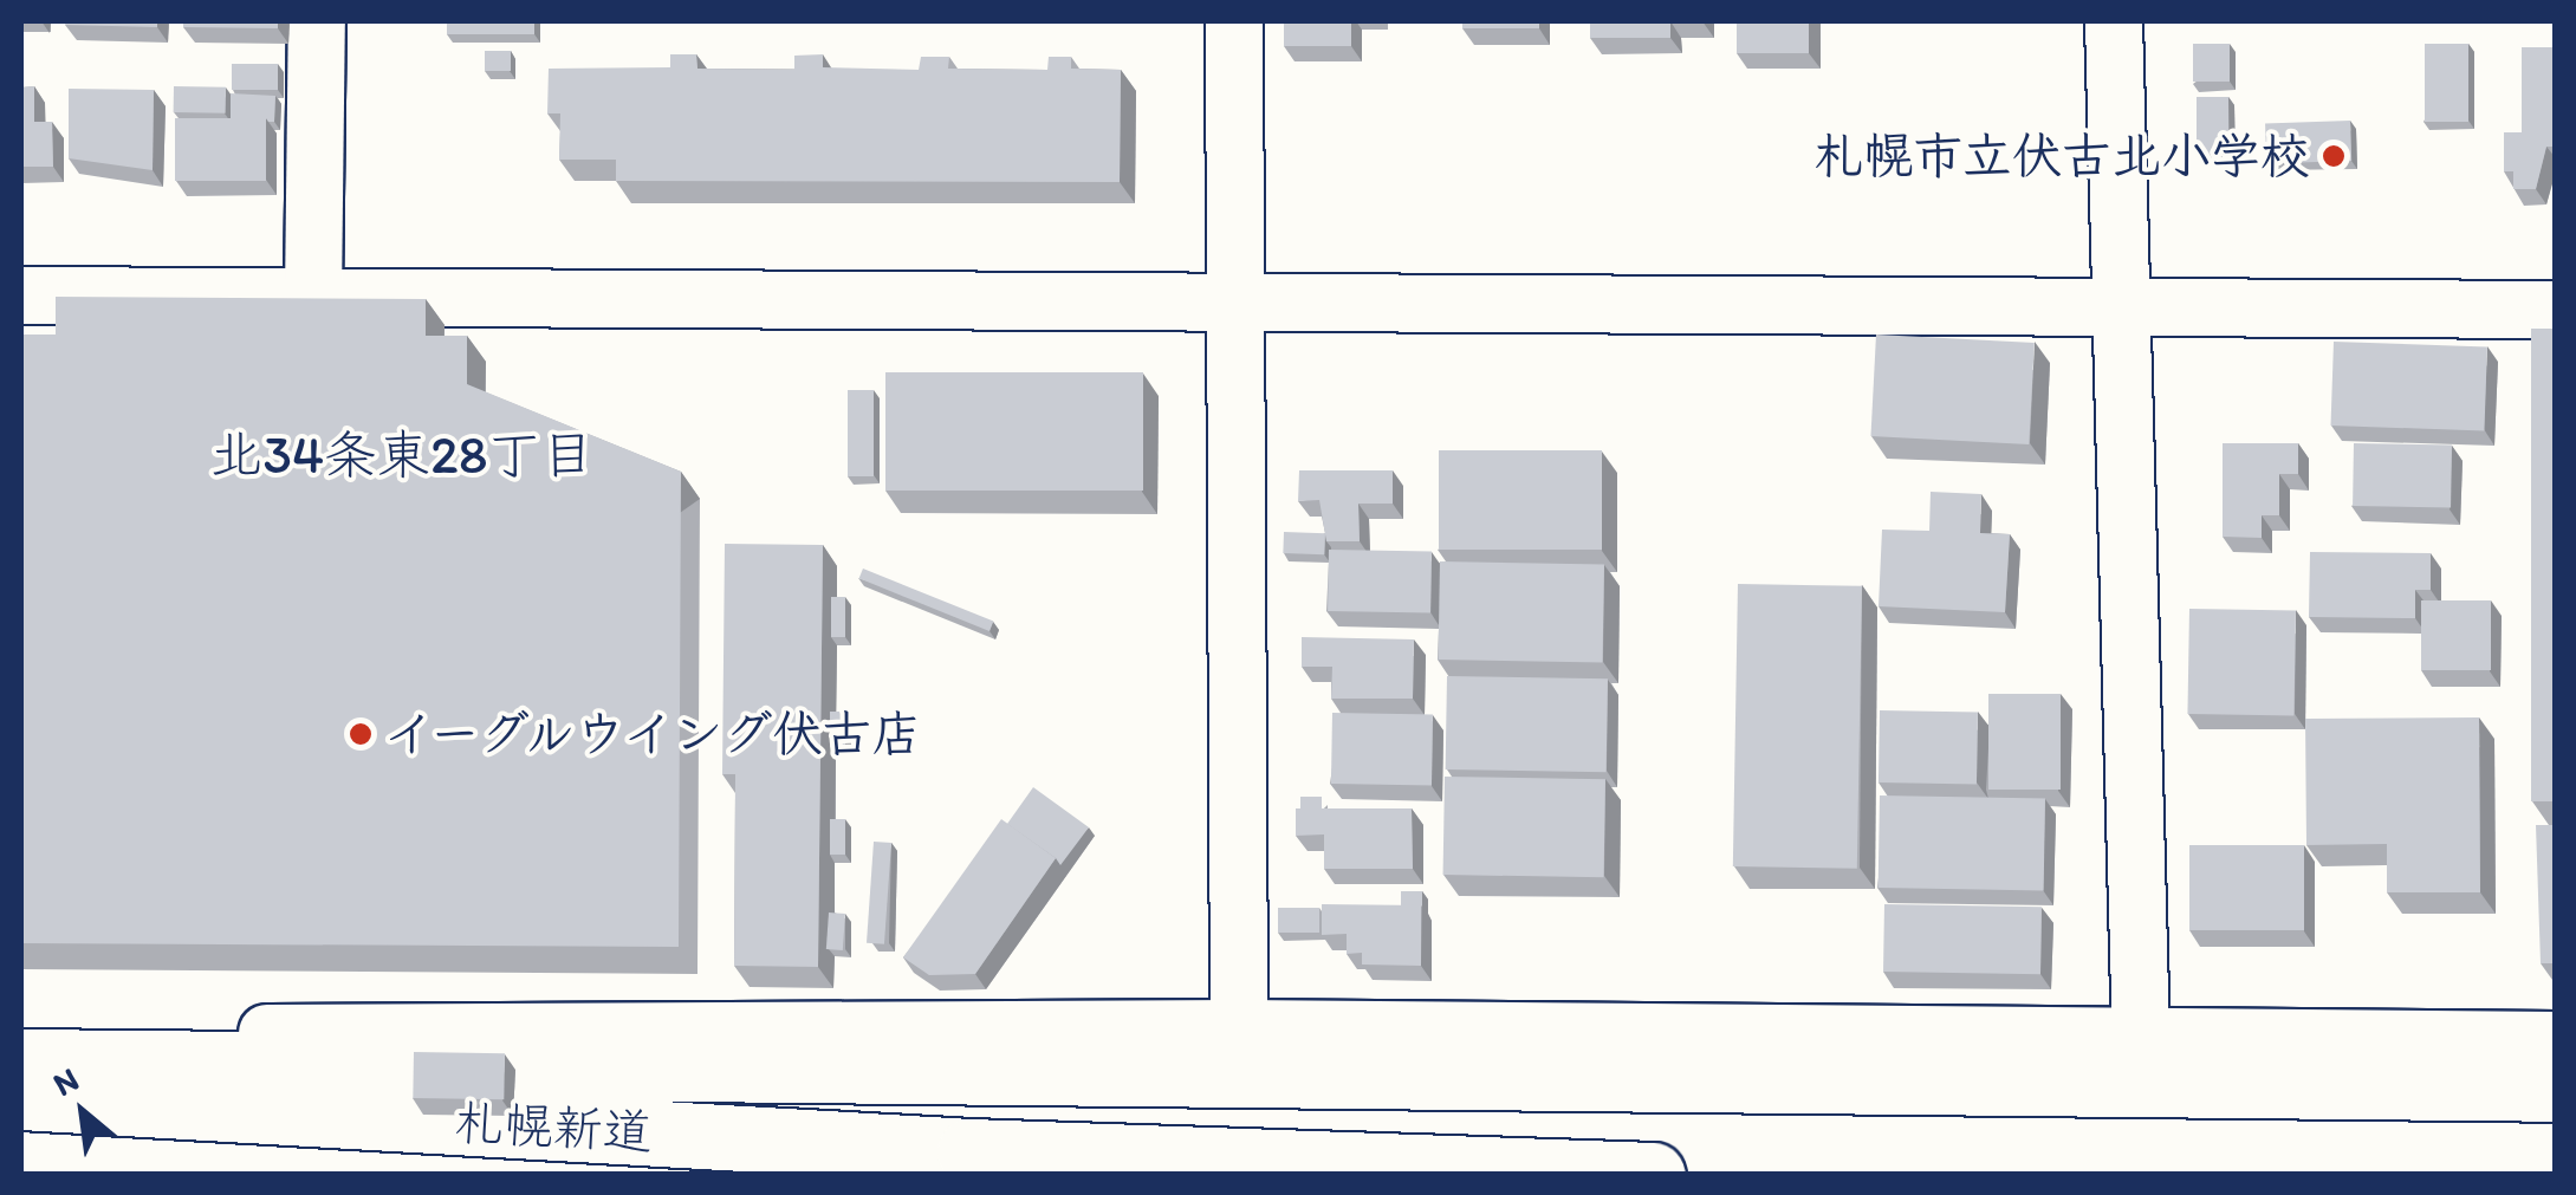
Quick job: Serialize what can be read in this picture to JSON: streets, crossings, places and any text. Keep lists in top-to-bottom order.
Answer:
{
  "streets": {
    "highway": ["札幌新道"]
  },
  "districts": ["北34条東28丁目"],
  "places": ["札幌市立伏古北小学校", "イーグルウイング伏古店"],
  "north": "top left"
}
